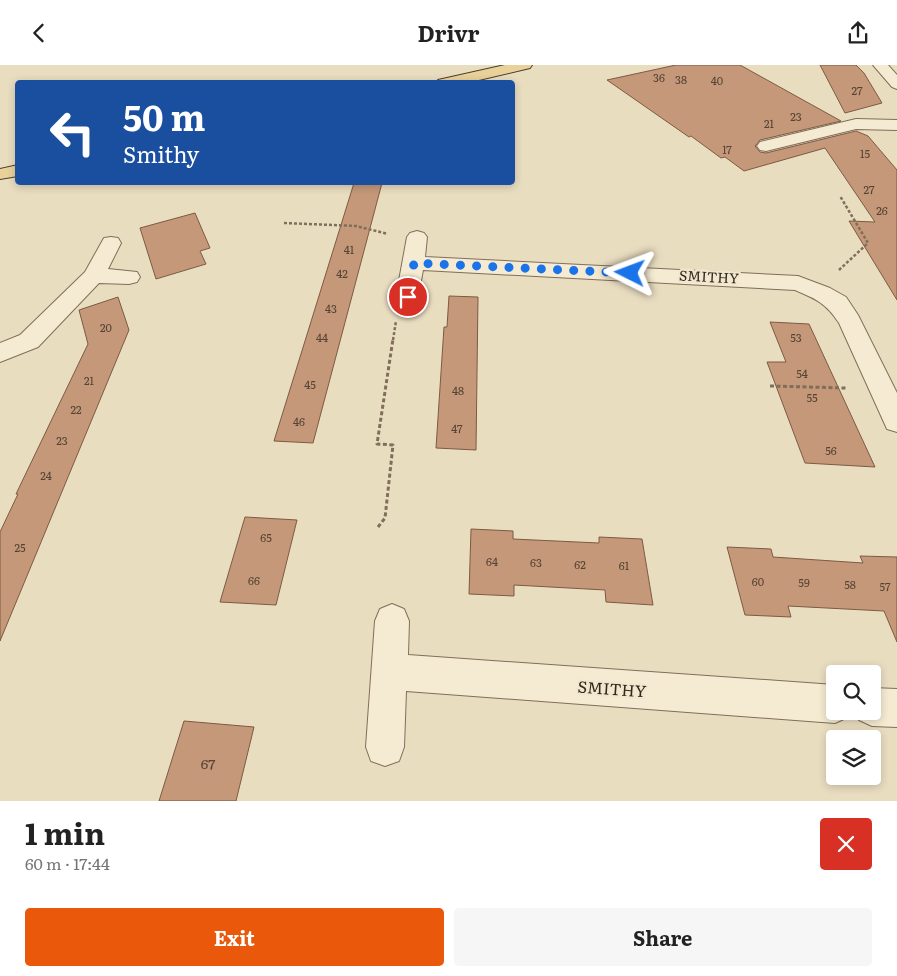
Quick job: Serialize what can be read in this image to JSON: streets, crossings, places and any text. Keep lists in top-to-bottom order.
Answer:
{
  "streets": {
    "street": ["SMITHY"]
  },
  "house_numbers": [
    "36",
    "38",
    "40",
    "27",
    "23",
    "21",
    "17",
    "15",
    "27",
    "26",
    "41",
    "42",
    "43",
    "20",
    "44",
    "53",
    "54",
    "21",
    "45",
    "48",
    "55",
    "22",
    "46",
    "47",
    "23",
    "56",
    "24",
    "65",
    "25",
    "64",
    "63",
    "62",
    "61",
    "66",
    "60",
    "59",
    "58",
    "57",
    "67"
  ],
  "page": {
    "header": "Drivr",
    "turn": ["50 m", "Smithy"],
    "heading": ["1 min", "60 m · 17:44"],
    "buttons": ["Exit", "Share"]
  }
}
